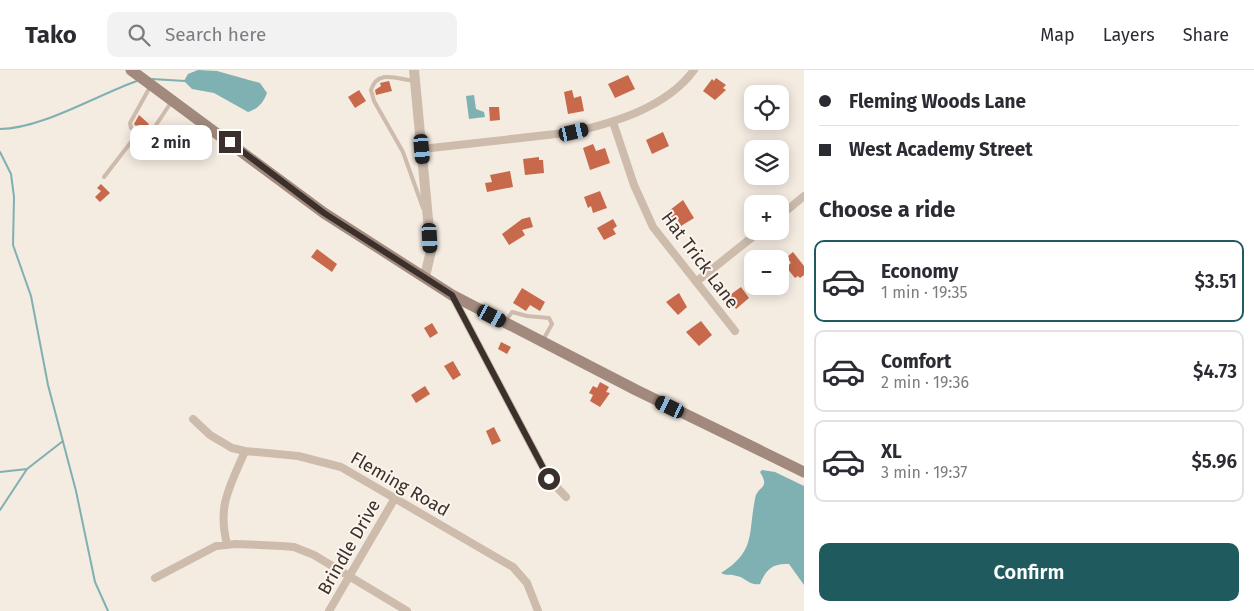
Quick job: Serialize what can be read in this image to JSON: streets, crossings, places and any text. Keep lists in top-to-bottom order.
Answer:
{
  "streets": {
    "street": ["Hat Trick Lane", "Fleming Road", "Brindle Drive"]
  },
  "crossings": [
    ["Fleming Road", "Brindle Drive"]
  ],
  "page": {
    "header": "Tako",
    "search": "Search here",
    "nav": ["Map", "Layers", "Share"],
    "banner": ["Fleming Woods Lane", "West Academy Street"],
    "map_buttons": ["+", "−"],
    "bubble": "2 min",
    "heading": "Choose a ride",
    "list": [
      {
        "name": "Economy",
        "note": "1 min · 19:35",
        "value": "$3.51"
      },
      {
        "name": "Comfort",
        "note": "2 min · 19:36",
        "value": "$4.73"
      },
      {
        "name": "XL",
        "note": "3 min · 19:37",
        "value": "$5.96"
      }
    ],
    "buttons": "Confirm"
  }
}
